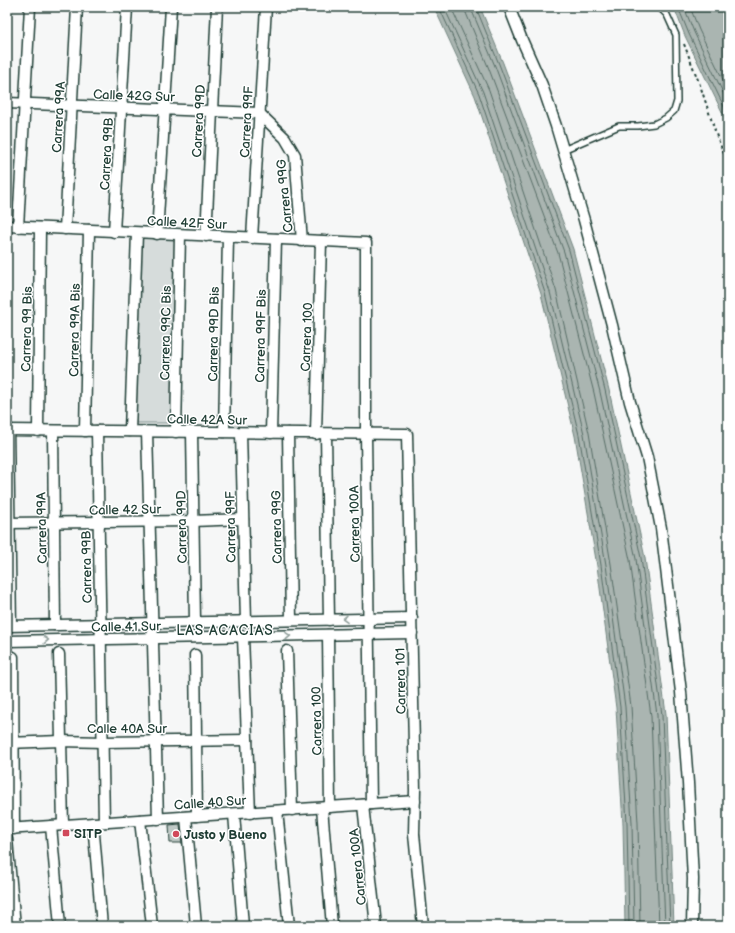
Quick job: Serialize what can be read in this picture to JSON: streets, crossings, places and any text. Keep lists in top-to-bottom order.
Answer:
{
  "streets": {
    "street": [
      "Calle 42G Sur",
      "Carrera 99A",
      "Carrera 99D",
      "Carrera 99F",
      "Carrera 99B",
      "Carrera 99G",
      "Calle 42F Sur",
      "Carrera 99 Bis",
      "Carrera 99A Bis",
      "Carrera 99C Bis",
      "Carrera 99D Bis",
      "Carrera 99F Bis",
      "Carrera 100",
      "Calle 42A Sur",
      "Calle 42 Sur",
      "Carrera 100A",
      "Calle 41 Sur",
      "Carrera 101",
      "Calle 40A Sur",
      "Calle 40 Sur"
    ]
  },
  "crossings": [
    ["Calle 42G Sur", "Carrera 99A"],
    ["Calle 42G Sur", "Carrera 99D"],
    ["Calle 42G Sur", "Carrera 99F"],
    ["Calle 42G Sur", "Carrera 99B"],
    ["Calle 42G Sur", "Carrera 99G"],
    ["Carrera 99A", "Calle 42F Sur"],
    ["Carrera 99A", "Calle 42A Sur"],
    ["Carrera 99A", "Calle 42 Sur"],
    ["Carrera 99A", "Calle 41 Sur"],
    ["Carrera 99D", "Calle 42F Sur"],
    ["Carrera 99D", "Calle 42A Sur"],
    ["Carrera 99D", "Calle 42 Sur"],
    ["Carrera 99D", "Calle 41 Sur"],
    ["Carrera 99F", "Carrera 99G"],
    ["Carrera 99F", "Calle 42F Sur"],
    ["Carrera 99F", "Calle 42A Sur"],
    ["Carrera 99F", "Calle 42 Sur"],
    ["Carrera 99F", "Calle 41 Sur"],
    ["Carrera 99B", "Calle 42F Sur"],
    ["Carrera 99B", "Calle 42A Sur"],
    ["Carrera 99B", "Calle 42 Sur"],
    ["Carrera 99B", "Calle 41 Sur"],
    ["Carrera 99B", "Calle 40A Sur"],
    ["Carrera 99B", "Calle 40 Sur"],
    ["Carrera 99G", "Calle 42F Sur"],
    ["Carrera 99G", "Calle 42A Sur"],
    ["Carrera 99G", "Calle 41 Sur"],
    ["Calle 42F Sur", "Carrera 99 Bis"],
    ["Calle 42F Sur", "Carrera 99A Bis"],
    ["Calle 42F Sur", "Carrera 99C Bis"],
    ["Calle 42F Sur", "Carrera 99D Bis"],
    ["Calle 42F Sur", "Carrera 99F Bis"],
    ["Calle 42F Sur", "Carrera 100"],
    ["Calle 42F Sur", "Carrera 100A"],
    ["Carrera 99 Bis", "Calle 42A Sur"],
    ["Carrera 99A Bis", "Calle 42A Sur"],
    ["Carrera 99C Bis", "Calle 42A Sur"],
    ["Carrera 99D Bis", "Calle 42A Sur"],
    ["Carrera 99F Bis", "Calle 42A Sur"],
    ["Carrera 100", "Calle 42A Sur"],
    ["Carrera 100", "Calle 41 Sur"],
    ["Carrera 100", "Calle 40 Sur"],
    ["Calle 42A Sur", "Carrera 100A"],
    ["Calle 42A Sur", "Carrera 101"],
    ["Carrera 100A", "Calle 41 Sur"],
    ["Carrera 100A", "Calle 40 Sur"],
    ["Calle 41 Sur", "Carrera 101"],
    ["Carrera 101", "Calle 40 Sur"]
  ],
  "districts": ["LAS ACACIAS"],
  "places": {
    "transit": ["SITP"],
    "other": ["Justo y Bueno"]
  }
}
